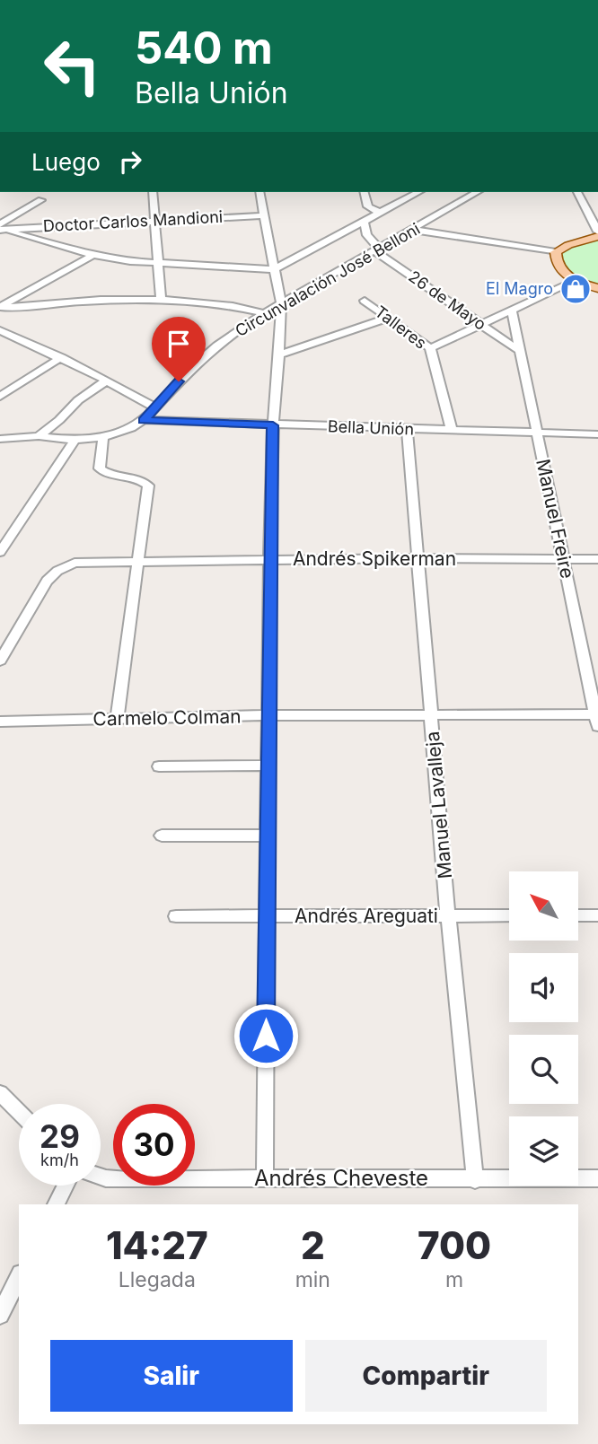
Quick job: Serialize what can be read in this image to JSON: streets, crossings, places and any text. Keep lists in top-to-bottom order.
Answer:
{
  "streets": {
    "street": [
      "Doctor Carlos Mandioni",
      "Circunvalación José Belloni",
      "26 de Mayo",
      "Talleres",
      "Bella Unión",
      "Manuel Freire",
      "Andrés Spikerman",
      "Carmelo Colman",
      "Manuel Lavalleja",
      "Andrés Areguati",
      "Andrés Cheveste"
    ]
  },
  "crossings": [
    ["Circunvalación José Belloni", "26 de Mayo"],
    ["Circunvalación José Belloni", "Bella Unión"],
    ["26 de Mayo", "Manuel Freire"],
    ["Talleres", "Bella Unión"],
    ["Bella Unión", "Manuel Freire"],
    ["Bella Unión", "Manuel Lavalleja"],
    ["Manuel Freire", "Andrés Spikerman"],
    ["Manuel Freire", "Carmelo Colman"],
    ["Andrés Spikerman", "Manuel Lavalleja"],
    ["Carmelo Colman", "Manuel Lavalleja"],
    ["Manuel Lavalleja", "Andrés Areguati"],
    ["Manuel Lavalleja", "Andrés Cheveste"]
  ],
  "places": {
    "shop": ["El Magro"]
  },
  "north": "top left",
  "page": {
    "turn": ["540 m", "Bella Unión"],
    "then": "Luego",
    "speed": "29 km/h",
    "limit": "30",
    "eta": [
      "14:27",
      "Llegada",
      "2",
      "min",
      "700",
      "m"
    ],
    "buttons": ["Salir", "Compartir"]
  }
}
